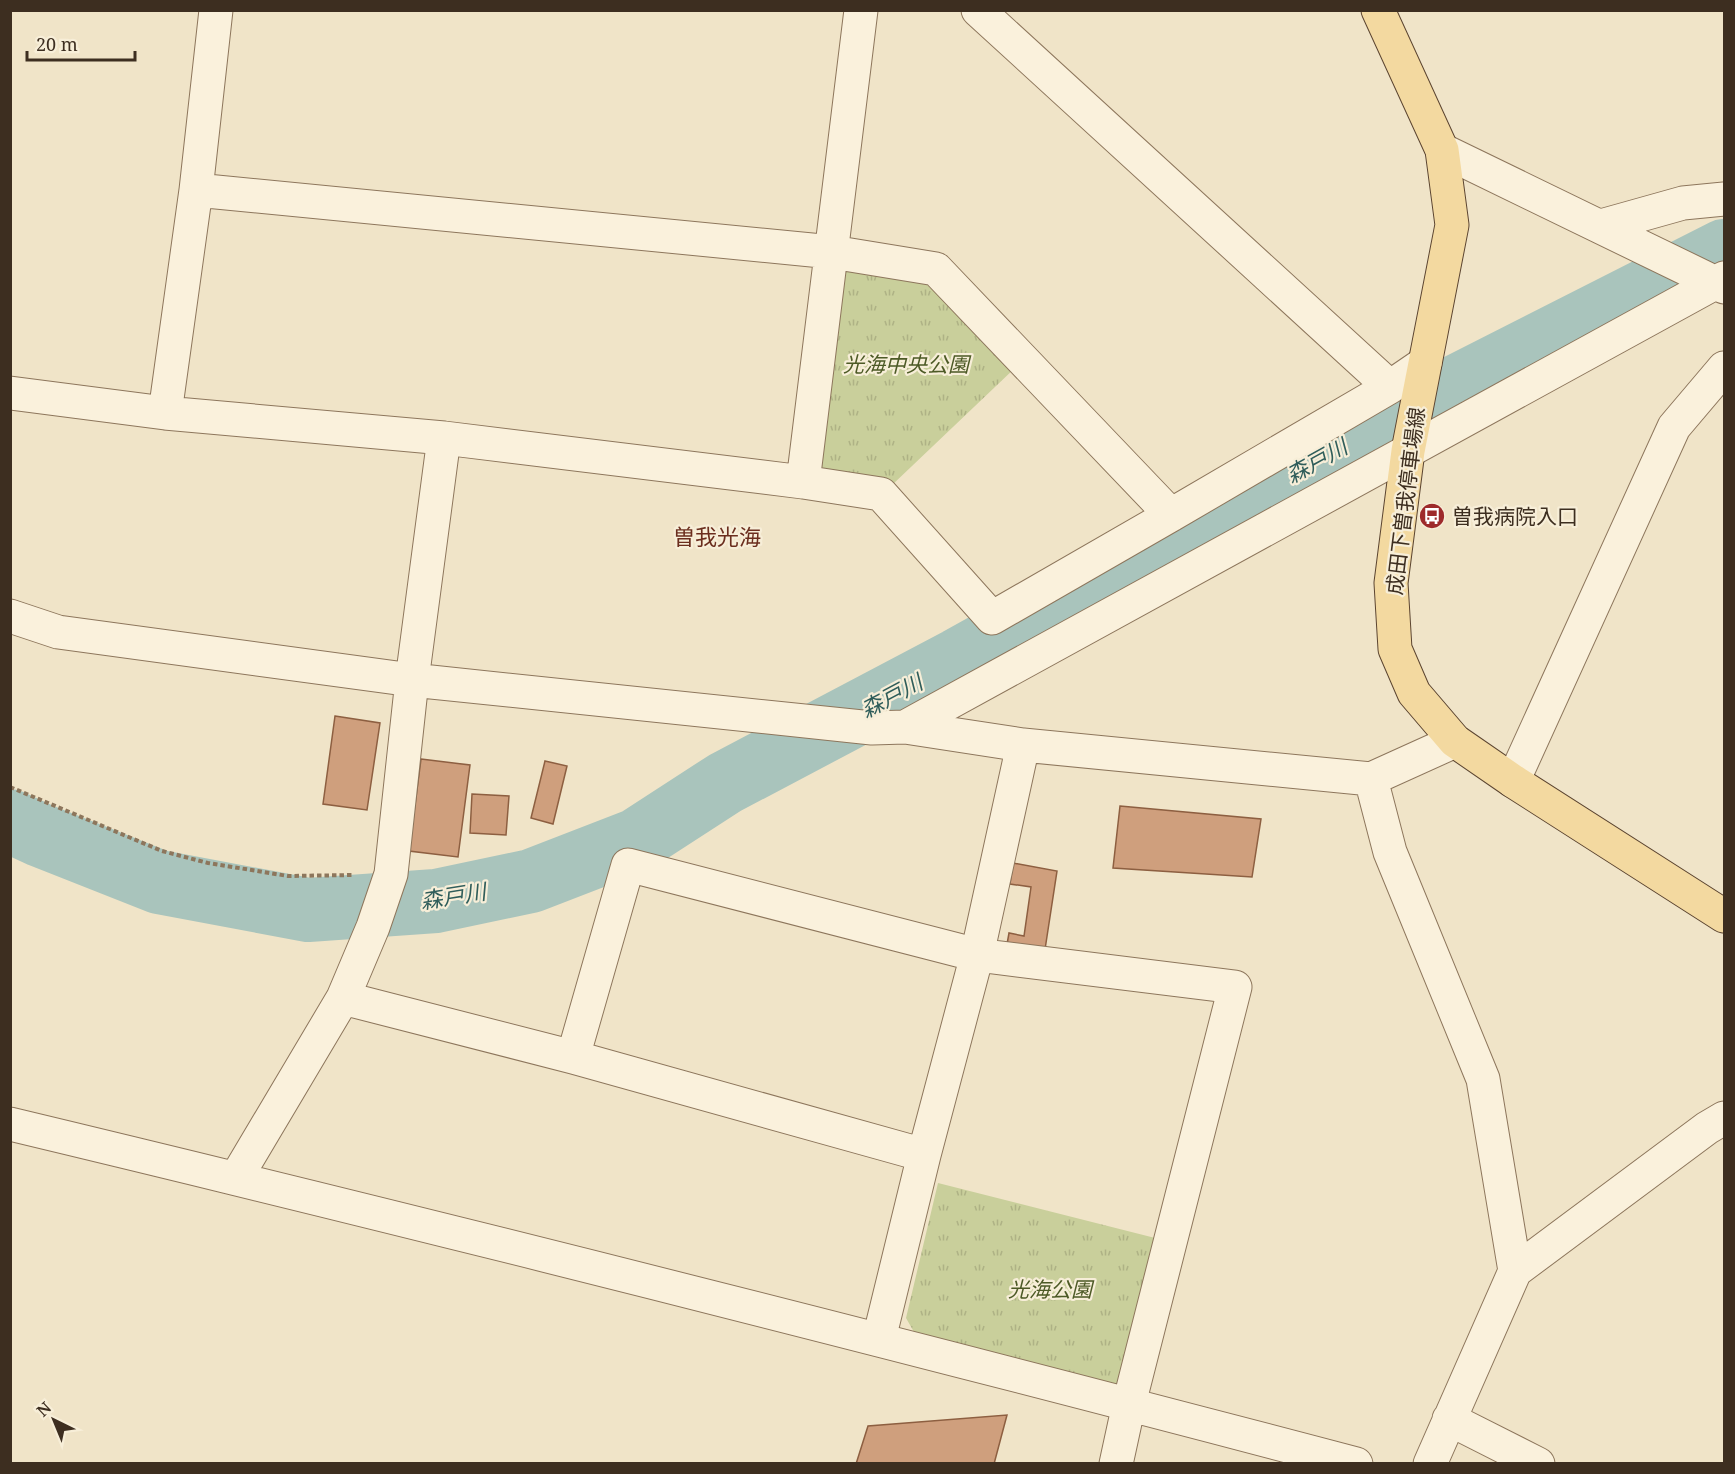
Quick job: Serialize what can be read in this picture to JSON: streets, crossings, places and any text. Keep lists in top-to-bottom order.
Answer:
{
  "streets": {
    "main road": ["成田下曽我停車場線"]
  },
  "districts": ["曽我光海"],
  "water": ["森戸川"],
  "parks": ["光海中央公園", "光海公園"],
  "places": {
    "bus stop": ["曽我病院入口"]
  },
  "scale_bar": "20 m",
  "north": "top left"
}
